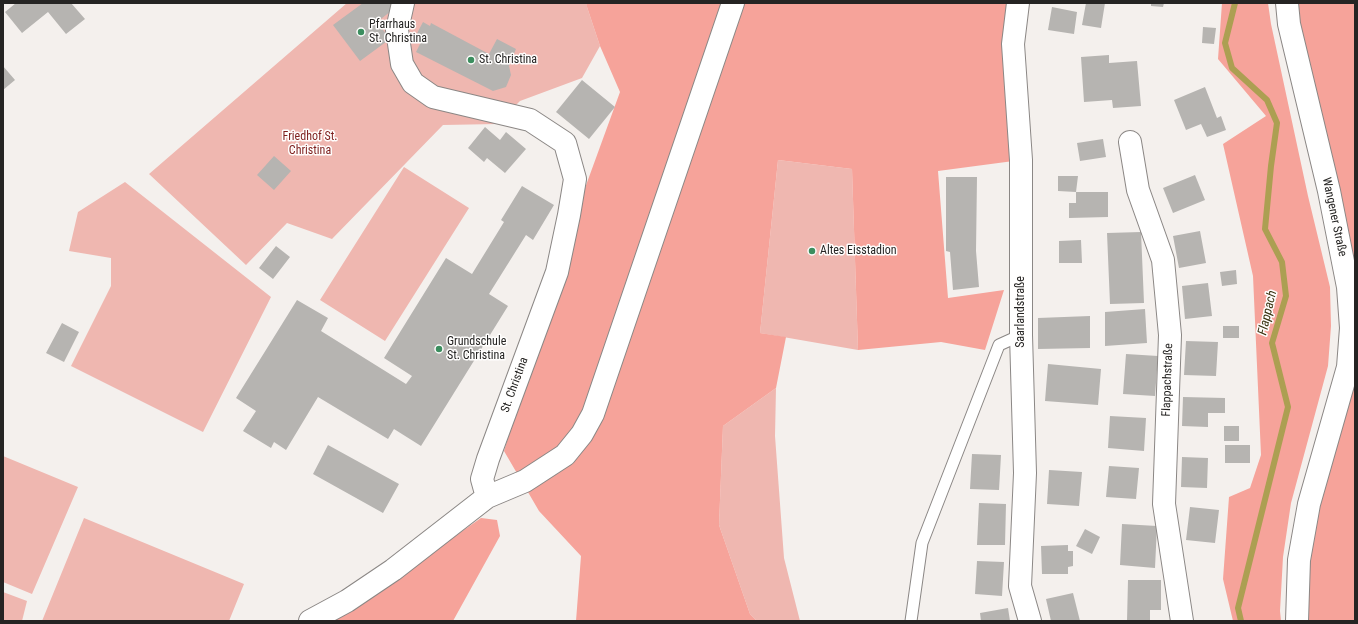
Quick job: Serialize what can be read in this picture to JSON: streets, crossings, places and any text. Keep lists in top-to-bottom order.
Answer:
{
  "streets": {
    "street": [
      "Wangener Straße",
      "Saarlandstraße",
      "Flappachstraße",
      "St. Christina"
    ]
  },
  "water": ["Flappach"],
  "parks": ["Friedhof St. Christina"],
  "places": [
    "Pfarrhaus St. Christina",
    "St. Christina",
    "Altes Eisstadion",
    "Grundschule St. Christina"
  ]
}
